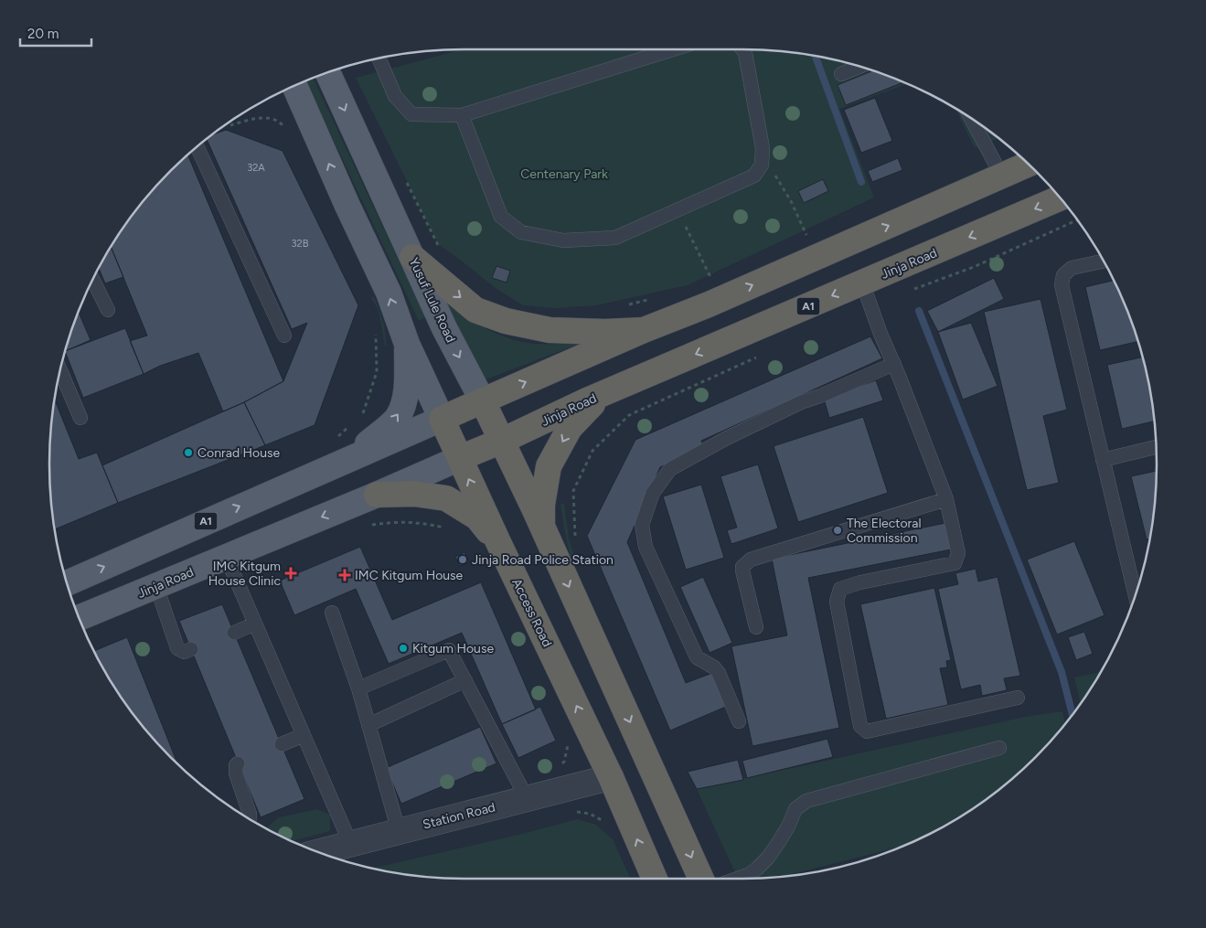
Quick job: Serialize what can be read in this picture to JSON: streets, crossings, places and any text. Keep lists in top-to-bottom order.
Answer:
{
  "streets": {
    "highway": [
      "Jinja Road",
      "Yusuf Lule Road",
      "A1",
      "Access Road"
    ],
    "street": ["Station Road"]
  },
  "crossings": [
    ["Jinja Road", "Yusuf Lule Road"],
    ["Jinja Road", "Access Road"],
    ["Yusuf Lule Road", "A1"],
    ["A1", "Access Road"],
    ["Access Road", "Station Road"]
  ],
  "one_way": ["Access Road"],
  "parks": ["Centenary Park"],
  "places": {
    "other": [
      "Conrad House",
      "The Electoral Commission",
      "Jinja Road Police Station",
      "Kitgum House"
    ],
    "health": ["IMC Kitgum House Clinic", "IMC Kitgum House"]
  },
  "house_numbers": ["32A", "32B"],
  "scale_bar": "20 m"
}
